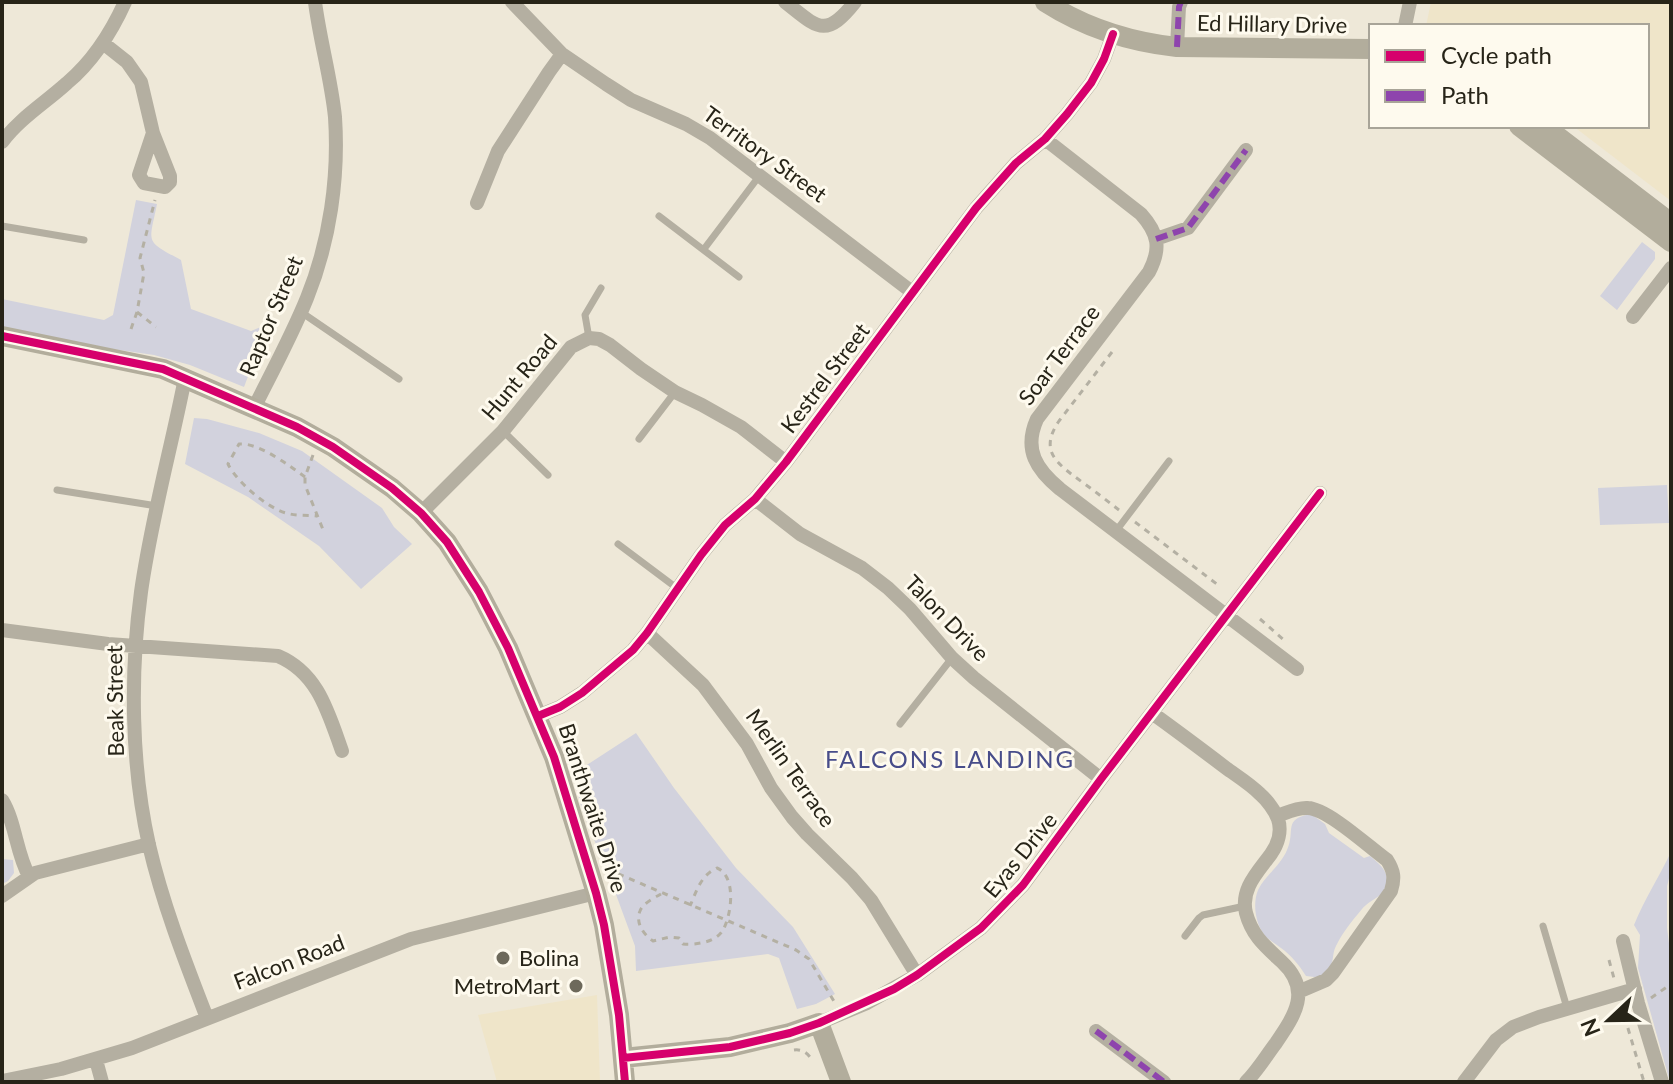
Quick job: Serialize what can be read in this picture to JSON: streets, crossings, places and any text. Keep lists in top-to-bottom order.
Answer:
{
  "streets": {
    "street": [
      "Ed Hillary Drive",
      "Territory Street",
      "Raptor Street",
      "Soar Terrace",
      "Hunt Road",
      "Kestrel Street",
      "Talon Drive",
      "Beak Street",
      "Merlin Terrace",
      "Branthwaite Drive",
      "Eyas Drive",
      "Falcon Road"
    ]
  },
  "crossings": [
    ["Ed Hillary Drive", "Kestrel Street"],
    ["Territory Street", "Kestrel Street"],
    ["Raptor Street", "Branthwaite Drive"],
    ["Soar Terrace", "Eyas Drive"],
    ["Hunt Road", "Kestrel Street"],
    ["Hunt Road", "Branthwaite Drive"],
    ["Kestrel Street", "Talon Drive"],
    ["Kestrel Street", "Merlin Terrace"],
    ["Kestrel Street", "Branthwaite Drive"],
    ["Talon Drive", "Eyas Drive"],
    ["Beak Street", "Branthwaite Drive"],
    ["Beak Street", "Falcon Road"],
    ["Merlin Terrace", "Eyas Drive"],
    ["Branthwaite Drive", "Eyas Drive"],
    ["Branthwaite Drive", "Falcon Road"]
  ],
  "districts": ["FALCONS LANDING"],
  "places": ["Bolina", "MetroMart"],
  "legend": ["Cycle path", "Path"],
  "north": "left"
}
